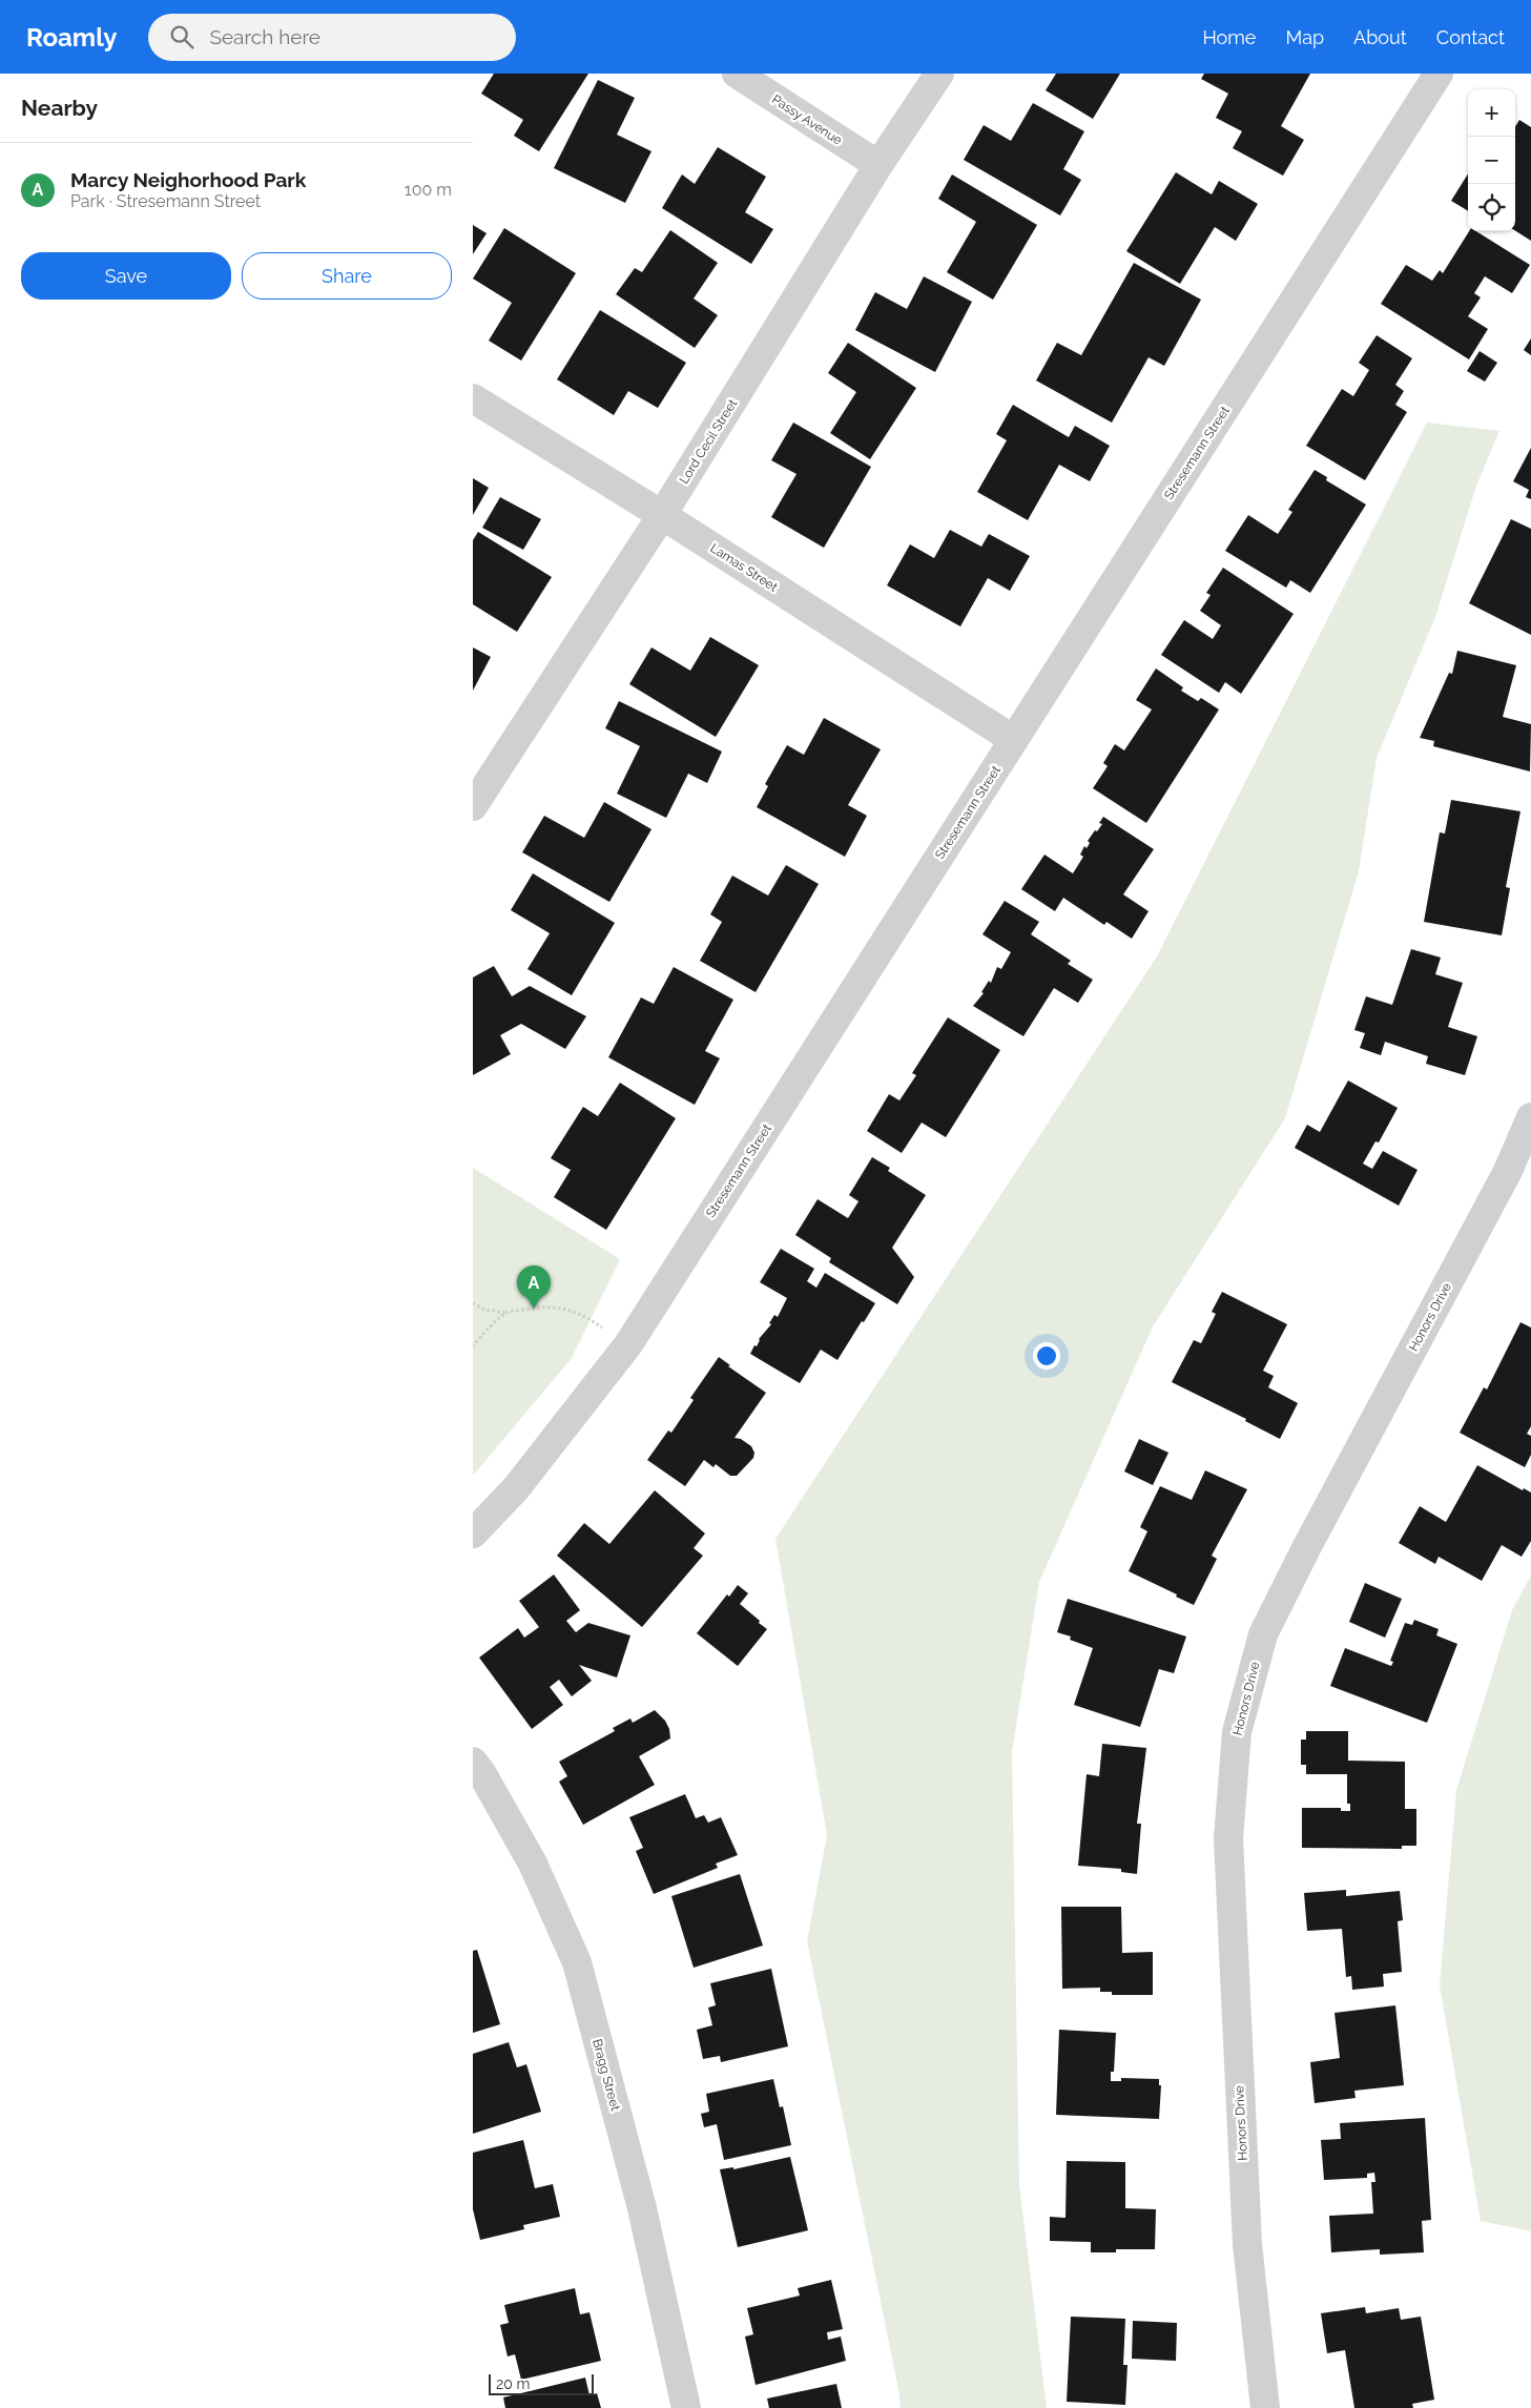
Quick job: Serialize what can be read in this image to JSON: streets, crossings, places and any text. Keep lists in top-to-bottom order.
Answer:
{
  "streets": {
    "street": [
      "Passy Avenue",
      "Lord Cecil Street",
      "Stresemann Street",
      "Lamas Street",
      "Honors Drive",
      "Bragg Street"
    ]
  },
  "crossings": [
    ["Passy Avenue", "Lord Cecil Street"],
    ["Lord Cecil Street", "Lamas Street"],
    ["Stresemann Street", "Lamas Street"]
  ],
  "scale_bar": "20 m",
  "page": {
    "header": "Roamly",
    "search": "Search here",
    "nav": [
      "Home",
      "Map",
      "About",
      "Contact"
    ],
    "heading": "Nearby",
    "map_buttons": ["+", "−"],
    "list": [
      {
        "mark": "A",
        "name": "Marcy Neighorhood Park",
        "note": "Park · Stresemann Street",
        "value": "100 m"
      }
    ],
    "buttons": ["Save", "Share"],
    "pins": "A",
    "scale": "20 m"
  }
}
